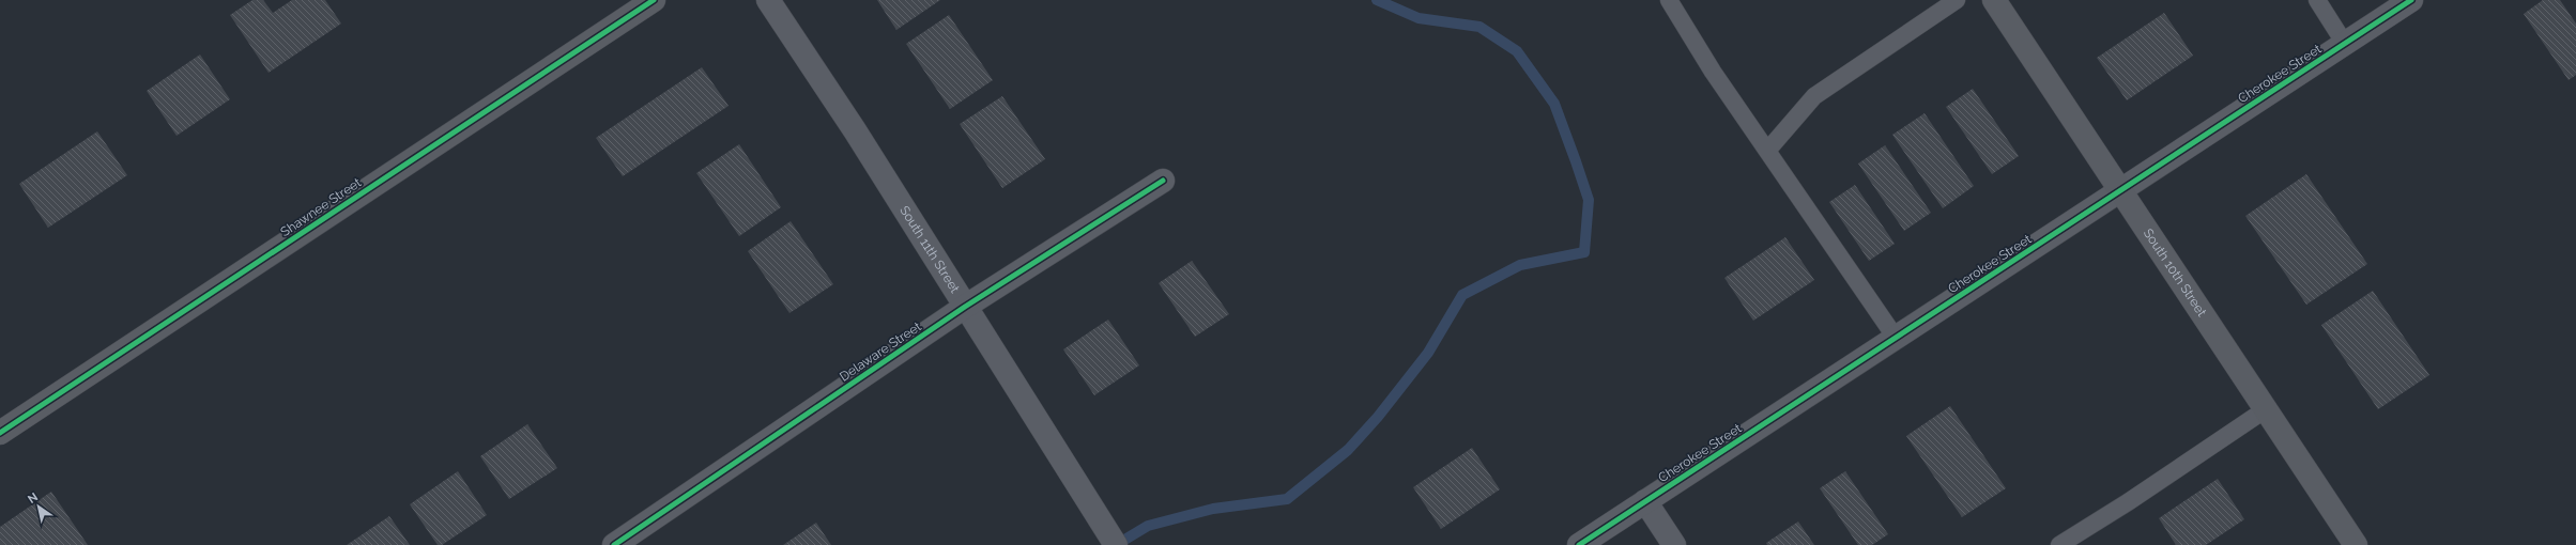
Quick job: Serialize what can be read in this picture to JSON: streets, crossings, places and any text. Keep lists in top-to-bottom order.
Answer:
{
  "streets": {
    "street": [
      "Cherokee Street",
      "Shawnee Street",
      "South 11th Street",
      "South 10th Street",
      "Delaware Street"
    ]
  },
  "crossings": [
    ["Cherokee Street", "South 10th Street"],
    ["South 11th Street", "Delaware Street"]
  ],
  "north": "top left"
}
